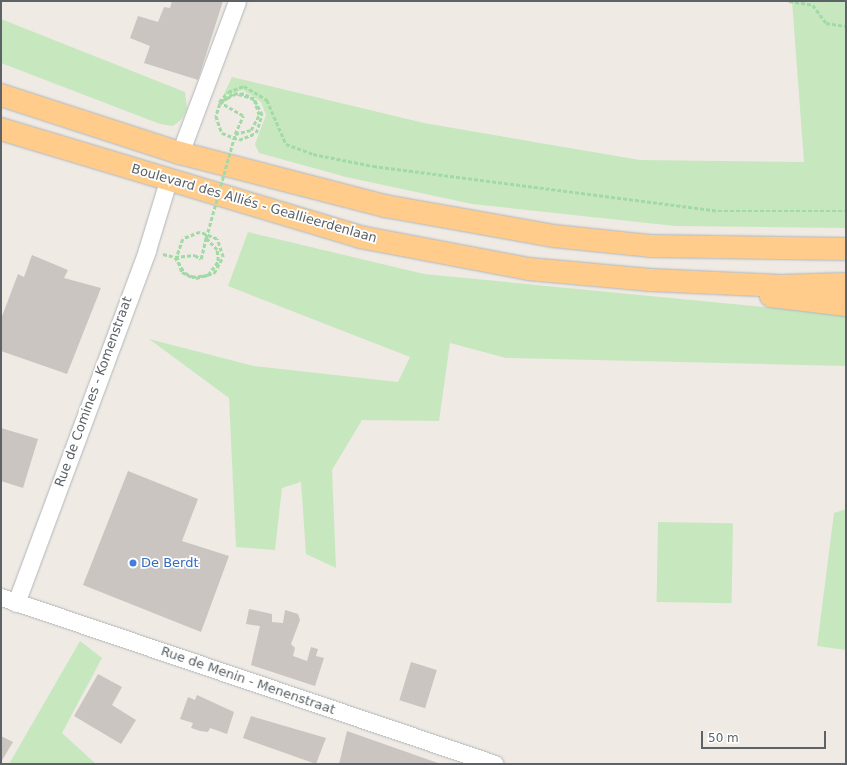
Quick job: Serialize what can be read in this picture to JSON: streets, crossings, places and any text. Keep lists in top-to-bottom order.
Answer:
{
  "streets": {
    "highway": ["Boulevard des Alliés - Geallieerdenlaan"],
    "street": ["Rue de Comines - Komenstraat", "Rue de Menin - Menenstraat"]
  },
  "crossings": [
    ["Boulevard des Alliés - Geallieerdenlaan", "Rue de Comines - Komenstraat"],
    ["Rue de Comines - Komenstraat", "Rue de Menin - Menenstraat"]
  ],
  "places": ["De Berdt"],
  "scale_bar": "50 m"
}
